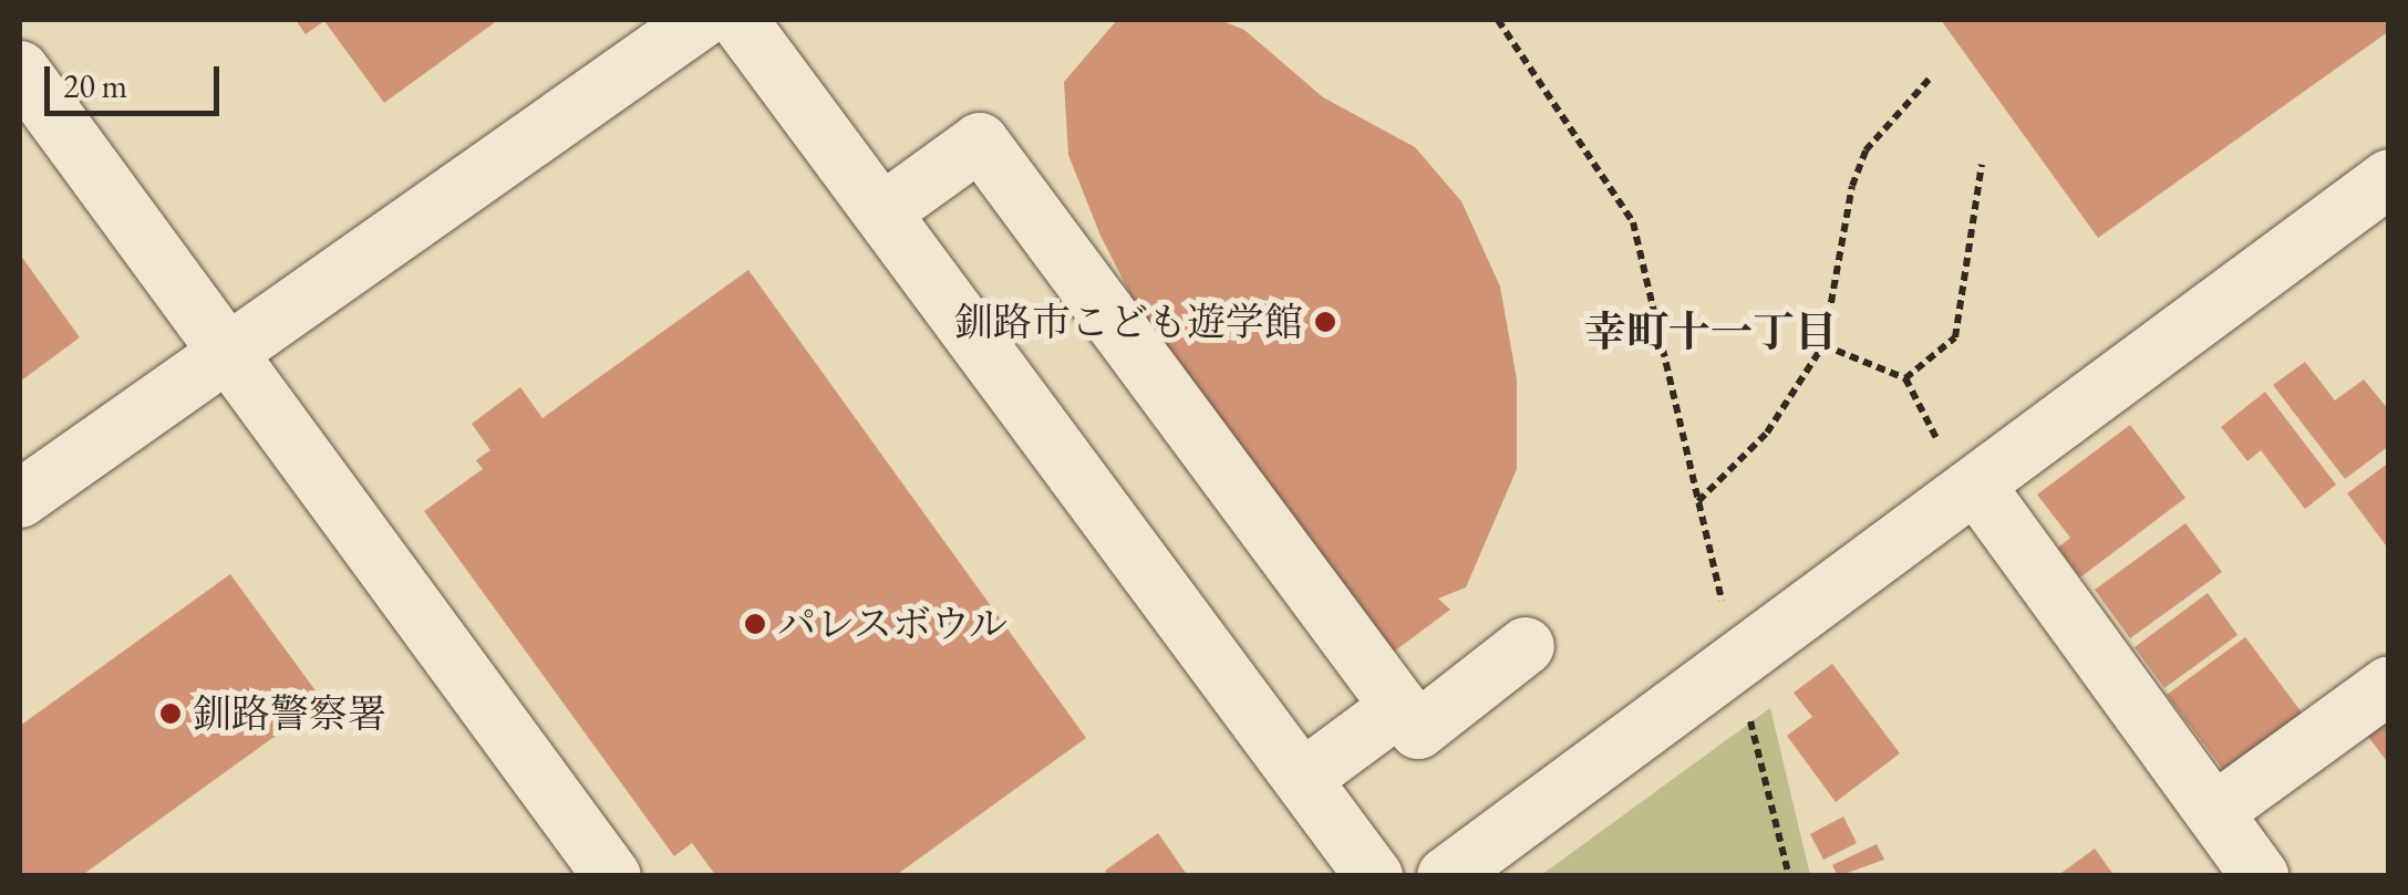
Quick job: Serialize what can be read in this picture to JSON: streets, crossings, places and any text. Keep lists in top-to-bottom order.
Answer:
{
  "districts": ["幸町十一丁目"],
  "places": ["釧路市こども遊学館", "パレスボウル", "釧路警察署"],
  "scale_bar": "20 m"
}
